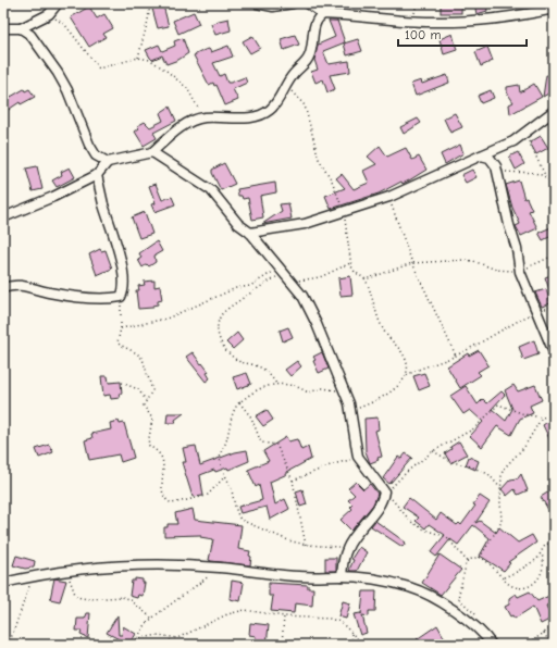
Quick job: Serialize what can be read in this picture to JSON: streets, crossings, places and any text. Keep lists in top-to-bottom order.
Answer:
{
  "scale_bar": "100 m"
}
